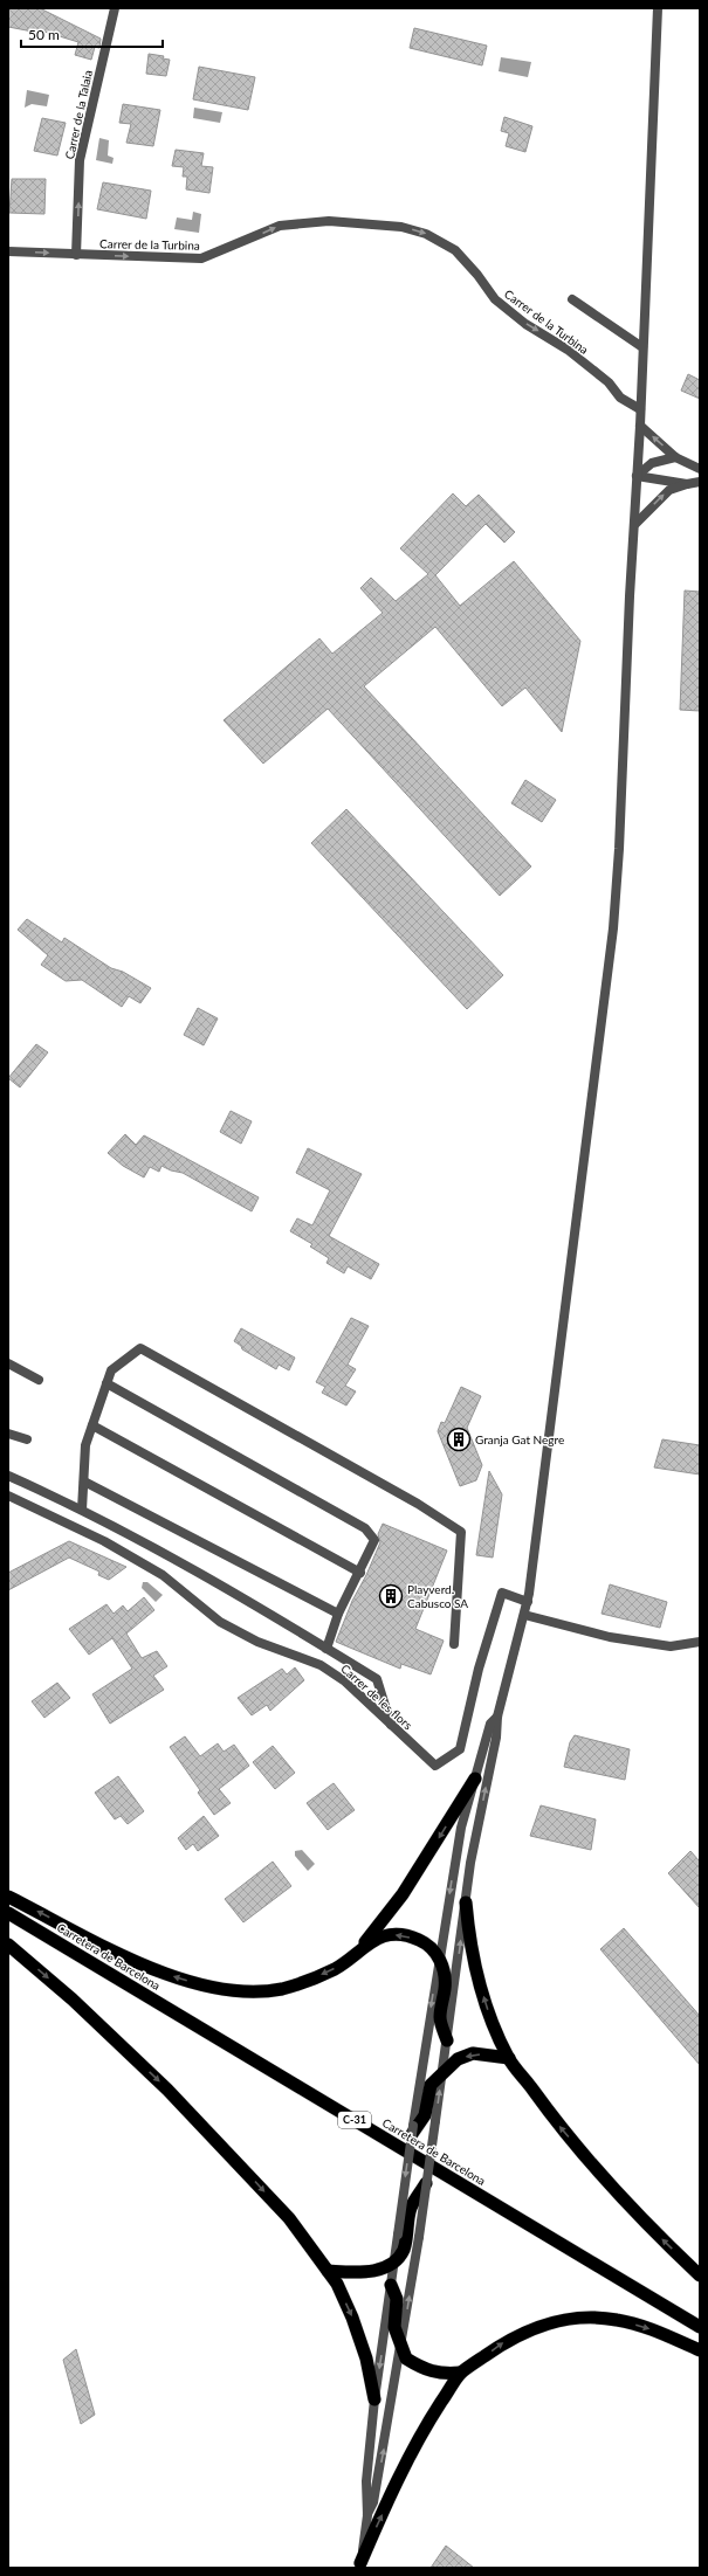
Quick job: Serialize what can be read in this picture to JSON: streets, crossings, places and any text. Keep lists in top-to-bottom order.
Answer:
{
  "streets": {
    "highway": ["Carretera de Barcelona", "C-31"],
    "street": ["Carrer de la Talaia", "Carrer de la Turbina", "Carrer de les flors"]
  },
  "crossings": [
    ["Carrer de la Talaia", "Carrer de la Turbina"]
  ],
  "one_way": ["Carrer de la Talaia", "Carrer de la Turbina"],
  "places": {
    "building": ["Granja Gat Negre", "Playverd. Cabusco SA"]
  },
  "scale_bar": "50 m"
}
